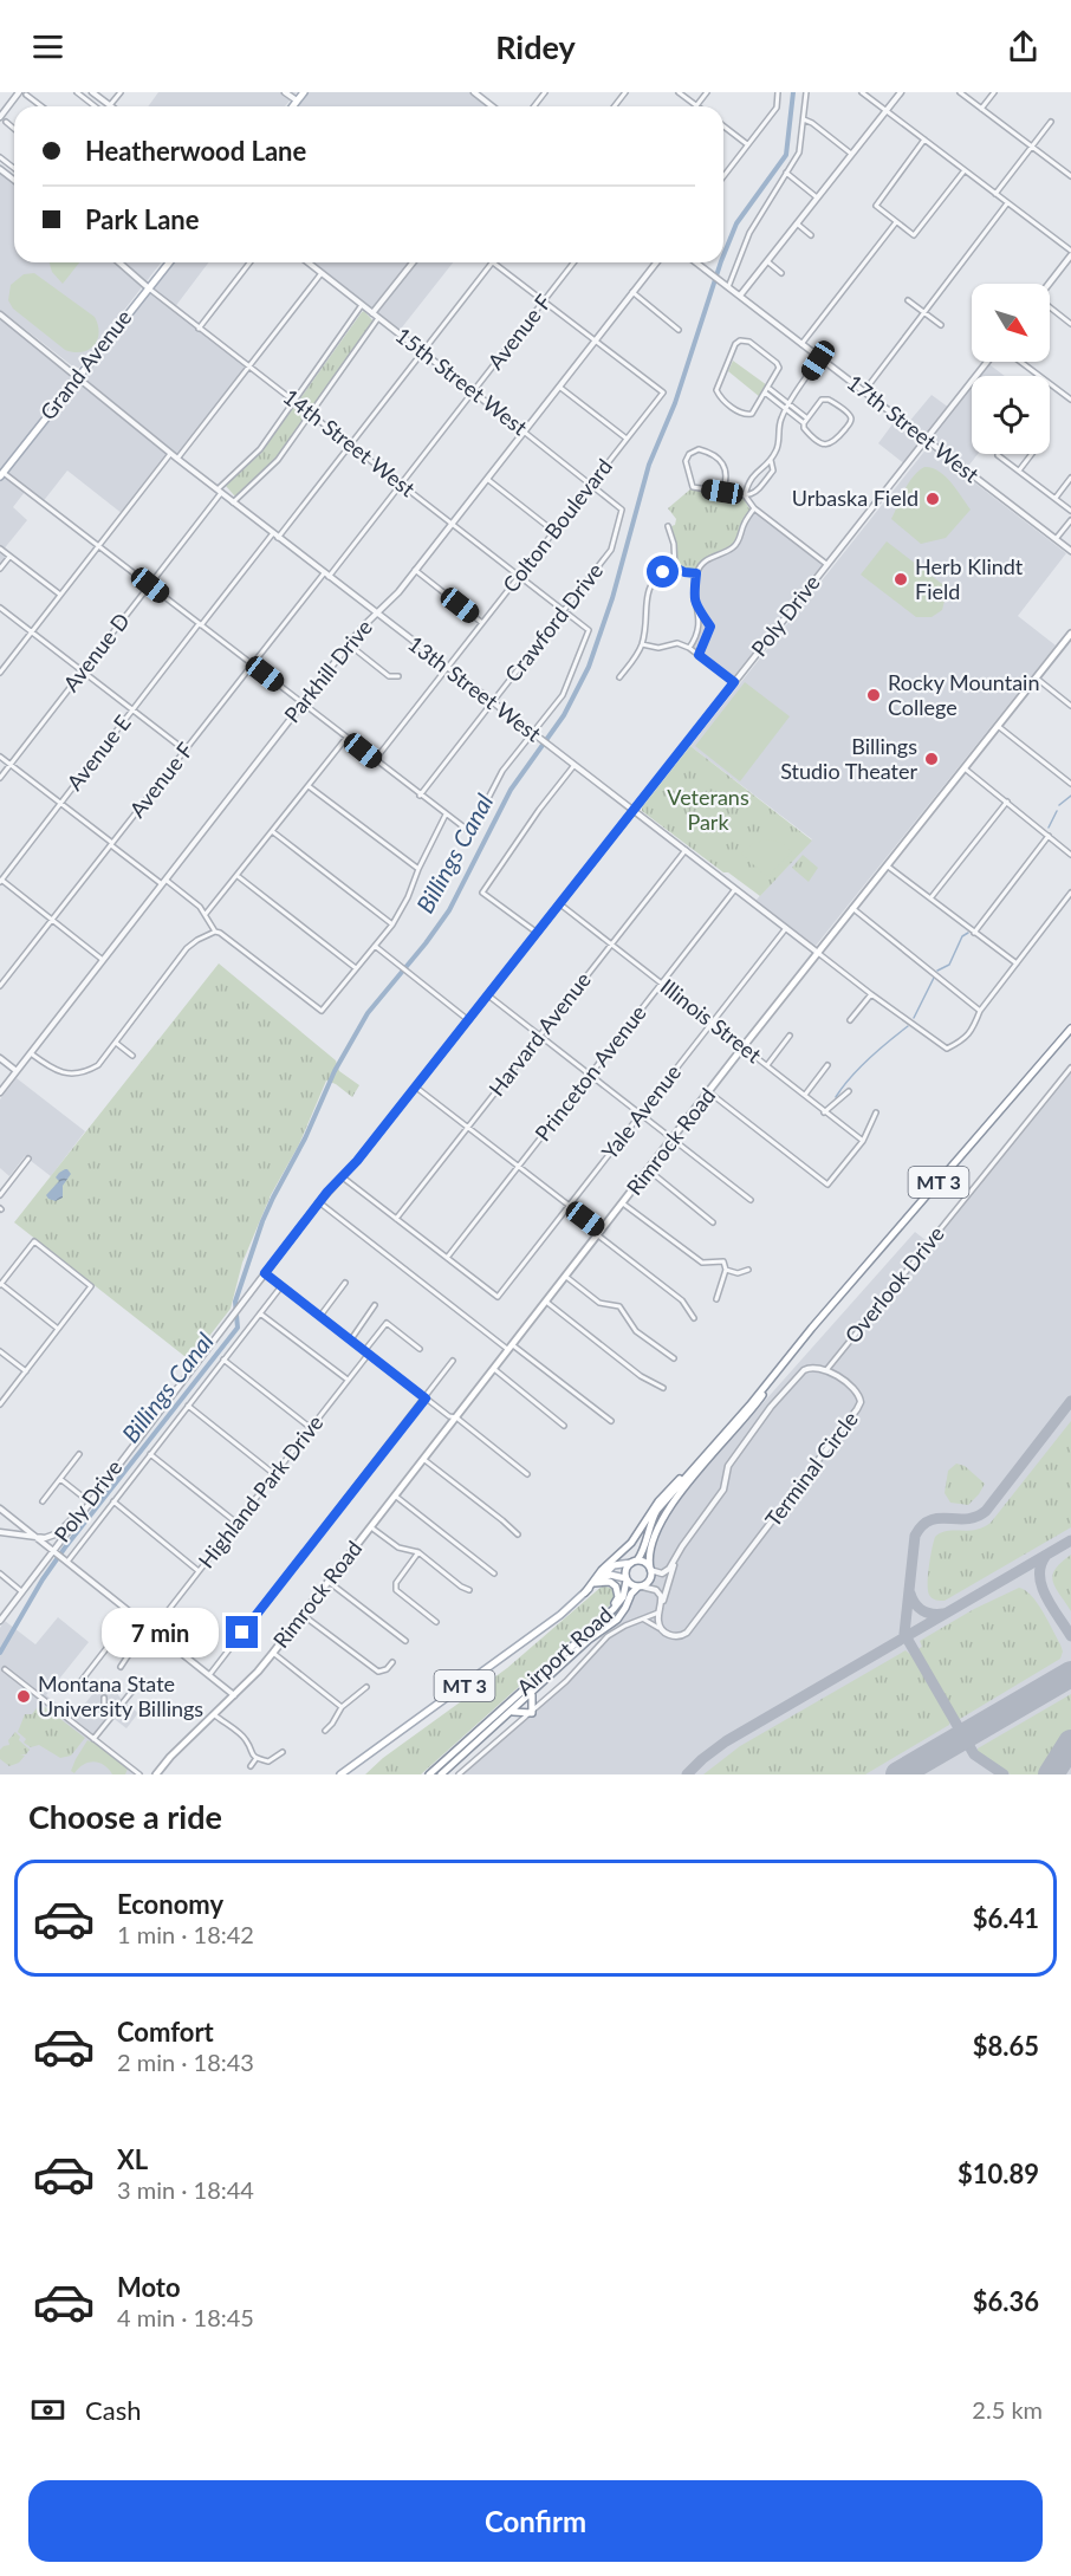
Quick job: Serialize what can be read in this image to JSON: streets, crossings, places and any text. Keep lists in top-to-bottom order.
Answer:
{
  "streets": {
    "main road": [
      "Grand Avenue",
      "Rimrock Road",
      "MT 3",
      "Airport Road"
    ],
    "street": [
      "Avenue F",
      "15th Street West",
      "17th Street West",
      "14th Street West",
      "Colton Boulevard",
      "Poly Drive",
      "Crawford Drive",
      "Avenue D",
      "Parkhill Drive",
      "13th Street West",
      "Avenue E",
      "Illinois Street",
      "Harvard Avenue",
      "Princeton Avenue",
      "Yale Avenue",
      "Overlook Drive",
      "Terminal Circle",
      "Highland Park Drive"
    ]
  },
  "crossings": [
    ["Avenue F", "15th Street West"],
    ["Avenue F", "14th Street West"],
    ["Avenue F", "13th Street West"],
    ["Grand Avenue", "14th Street West"],
    ["Grand Avenue", "13th Street West"],
    ["15th Street West", "Colton Boulevard"],
    ["15th Street West", "Crawford Drive"],
    ["15th Street West", "Avenue D"],
    ["15th Street West", "Parkhill Drive"],
    ["17th Street West", "Poly Drive"],
    ["14th Street West", "Colton Boulevard"],
    ["14th Street West", "Crawford Drive"],
    ["14th Street West", "Avenue D"],
    ["14th Street West", "Parkhill Drive"],
    ["14th Street West", "13th Street West"],
    ["Colton Boulevard", "Parkhill Drive"],
    ["Colton Boulevard", "13th Street West"],
    ["Poly Drive", "13th Street West"],
    ["Poly Drive", "Illinois Street"],
    ["Crawford Drive", "13th Street West"],
    ["Avenue D", "13th Street West"],
    ["Parkhill Drive", "13th Street West"],
    ["13th Street West", "Avenue E"],
    ["13th Street West", "Harvard Avenue"],
    ["13th Street West", "Princeton Avenue"],
    ["13th Street West", "Yale Avenue"],
    ["13th Street West", "Rimrock Road"],
    ["Illinois Street", "Harvard Avenue"],
    ["Illinois Street", "Princeton Avenue"],
    ["Illinois Street", "Yale Avenue"],
    ["Illinois Street", "Rimrock Road"],
    ["Princeton Avenue", "Yale Avenue"],
    ["MT 3", "Airport Road"],
    ["Overlook Drive", "Terminal Circle"]
  ],
  "water": ["Billings Canal"],
  "parks": ["Veterans Park"],
  "places": [
    "Urbaska Field",
    "Herb Klindt Field",
    "Rocky Mountain College",
    "Billings Studio Theater",
    "Montana State University Billings"
  ],
  "north": "bottom right",
  "page": {
    "header": "Ridey",
    "banner": ["Heatherwood Lane", "Park Lane"],
    "bubble": "7 min",
    "heading": "Choose a ride",
    "list": [
      {
        "name": "Economy",
        "note": "1 min · 18:42",
        "value": "$6.41"
      },
      {
        "name": "Comfort",
        "note": "2 min · 18:43",
        "value": "$8.65"
      },
      {
        "name": "XL",
        "note": "3 min · 18:44",
        "value": "$10.89"
      },
      {
        "name": "Moto",
        "note": "4 min · 18:45",
        "value": "$6.36"
      }
    ],
    "pay": ["Cash", "2.5 km"],
    "buttons": "Confirm"
  }
}
